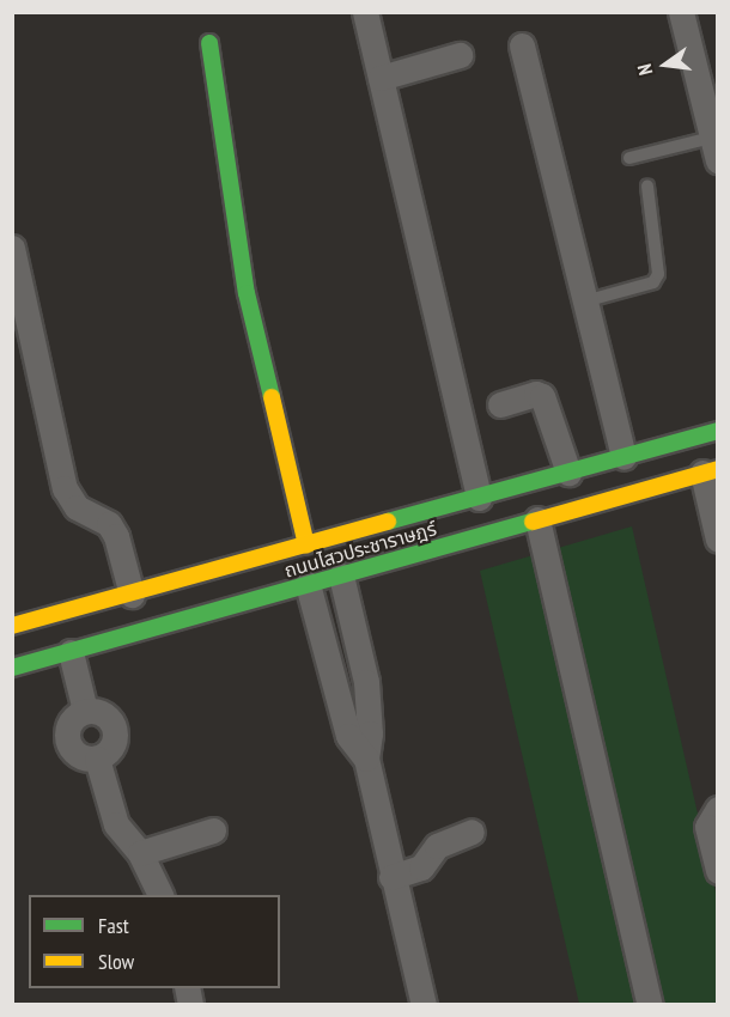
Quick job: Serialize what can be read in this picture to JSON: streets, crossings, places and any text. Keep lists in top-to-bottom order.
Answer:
{
  "streets": {
    "main road": ["ถนนไสวประชาราษฎร์"]
  },
  "legend": ["Fast", "Slow"],
  "north": "left"
}
